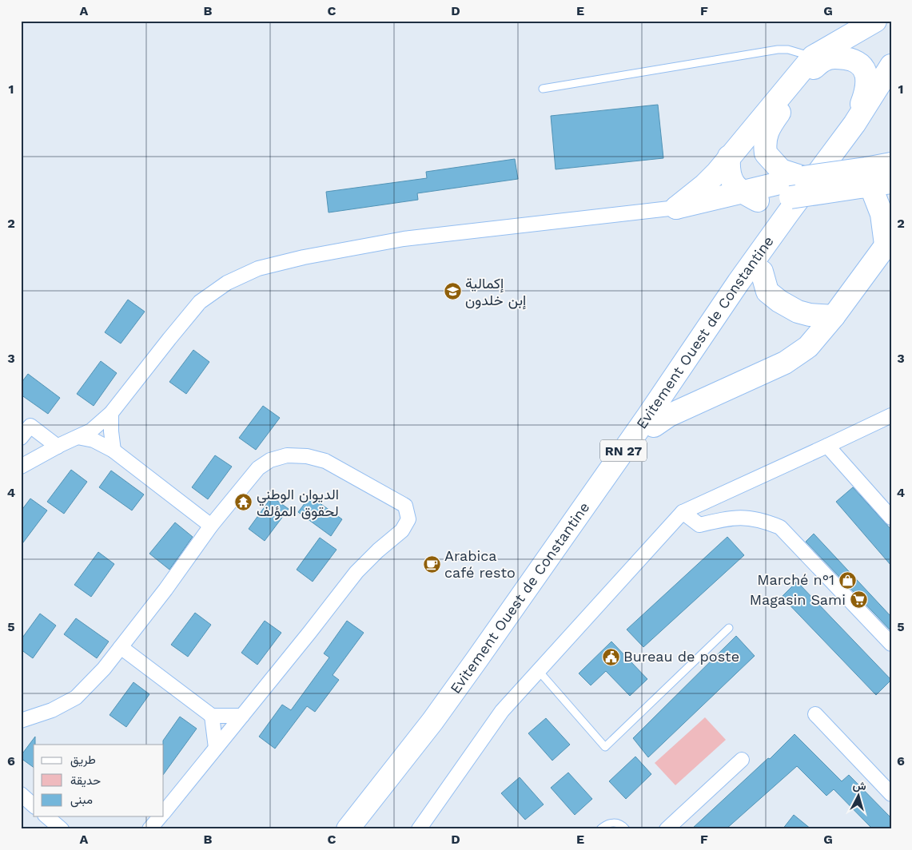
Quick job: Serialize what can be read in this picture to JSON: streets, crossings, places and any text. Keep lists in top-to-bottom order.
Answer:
{
  "streets": {
    "main road": ["Evitement Ouest de Constantine", "RN 27"]
  },
  "places": {
    "school or university": ["إكمالية إبن خلدون"],
    "temple": ["الديوان الوطني لحقوق المؤلف"],
    "cafe": ["Arabica café resto"],
    "shop": ["Marché n°1"],
    "supermarket": ["Magasin Sami"],
    "public building": ["Bureau de poste"]
  },
  "legend": ["طريق", "حديقة", "مبنى"],
  "north": "top",
  "grid": {
    "columns": [
      "A",
      "B",
      "C",
      "D",
      "E",
      "F",
      "G"
    ],
    "rows": [
      "1",
      "2",
      "3",
      "4",
      "5",
      "6"
    ]
  }
}
